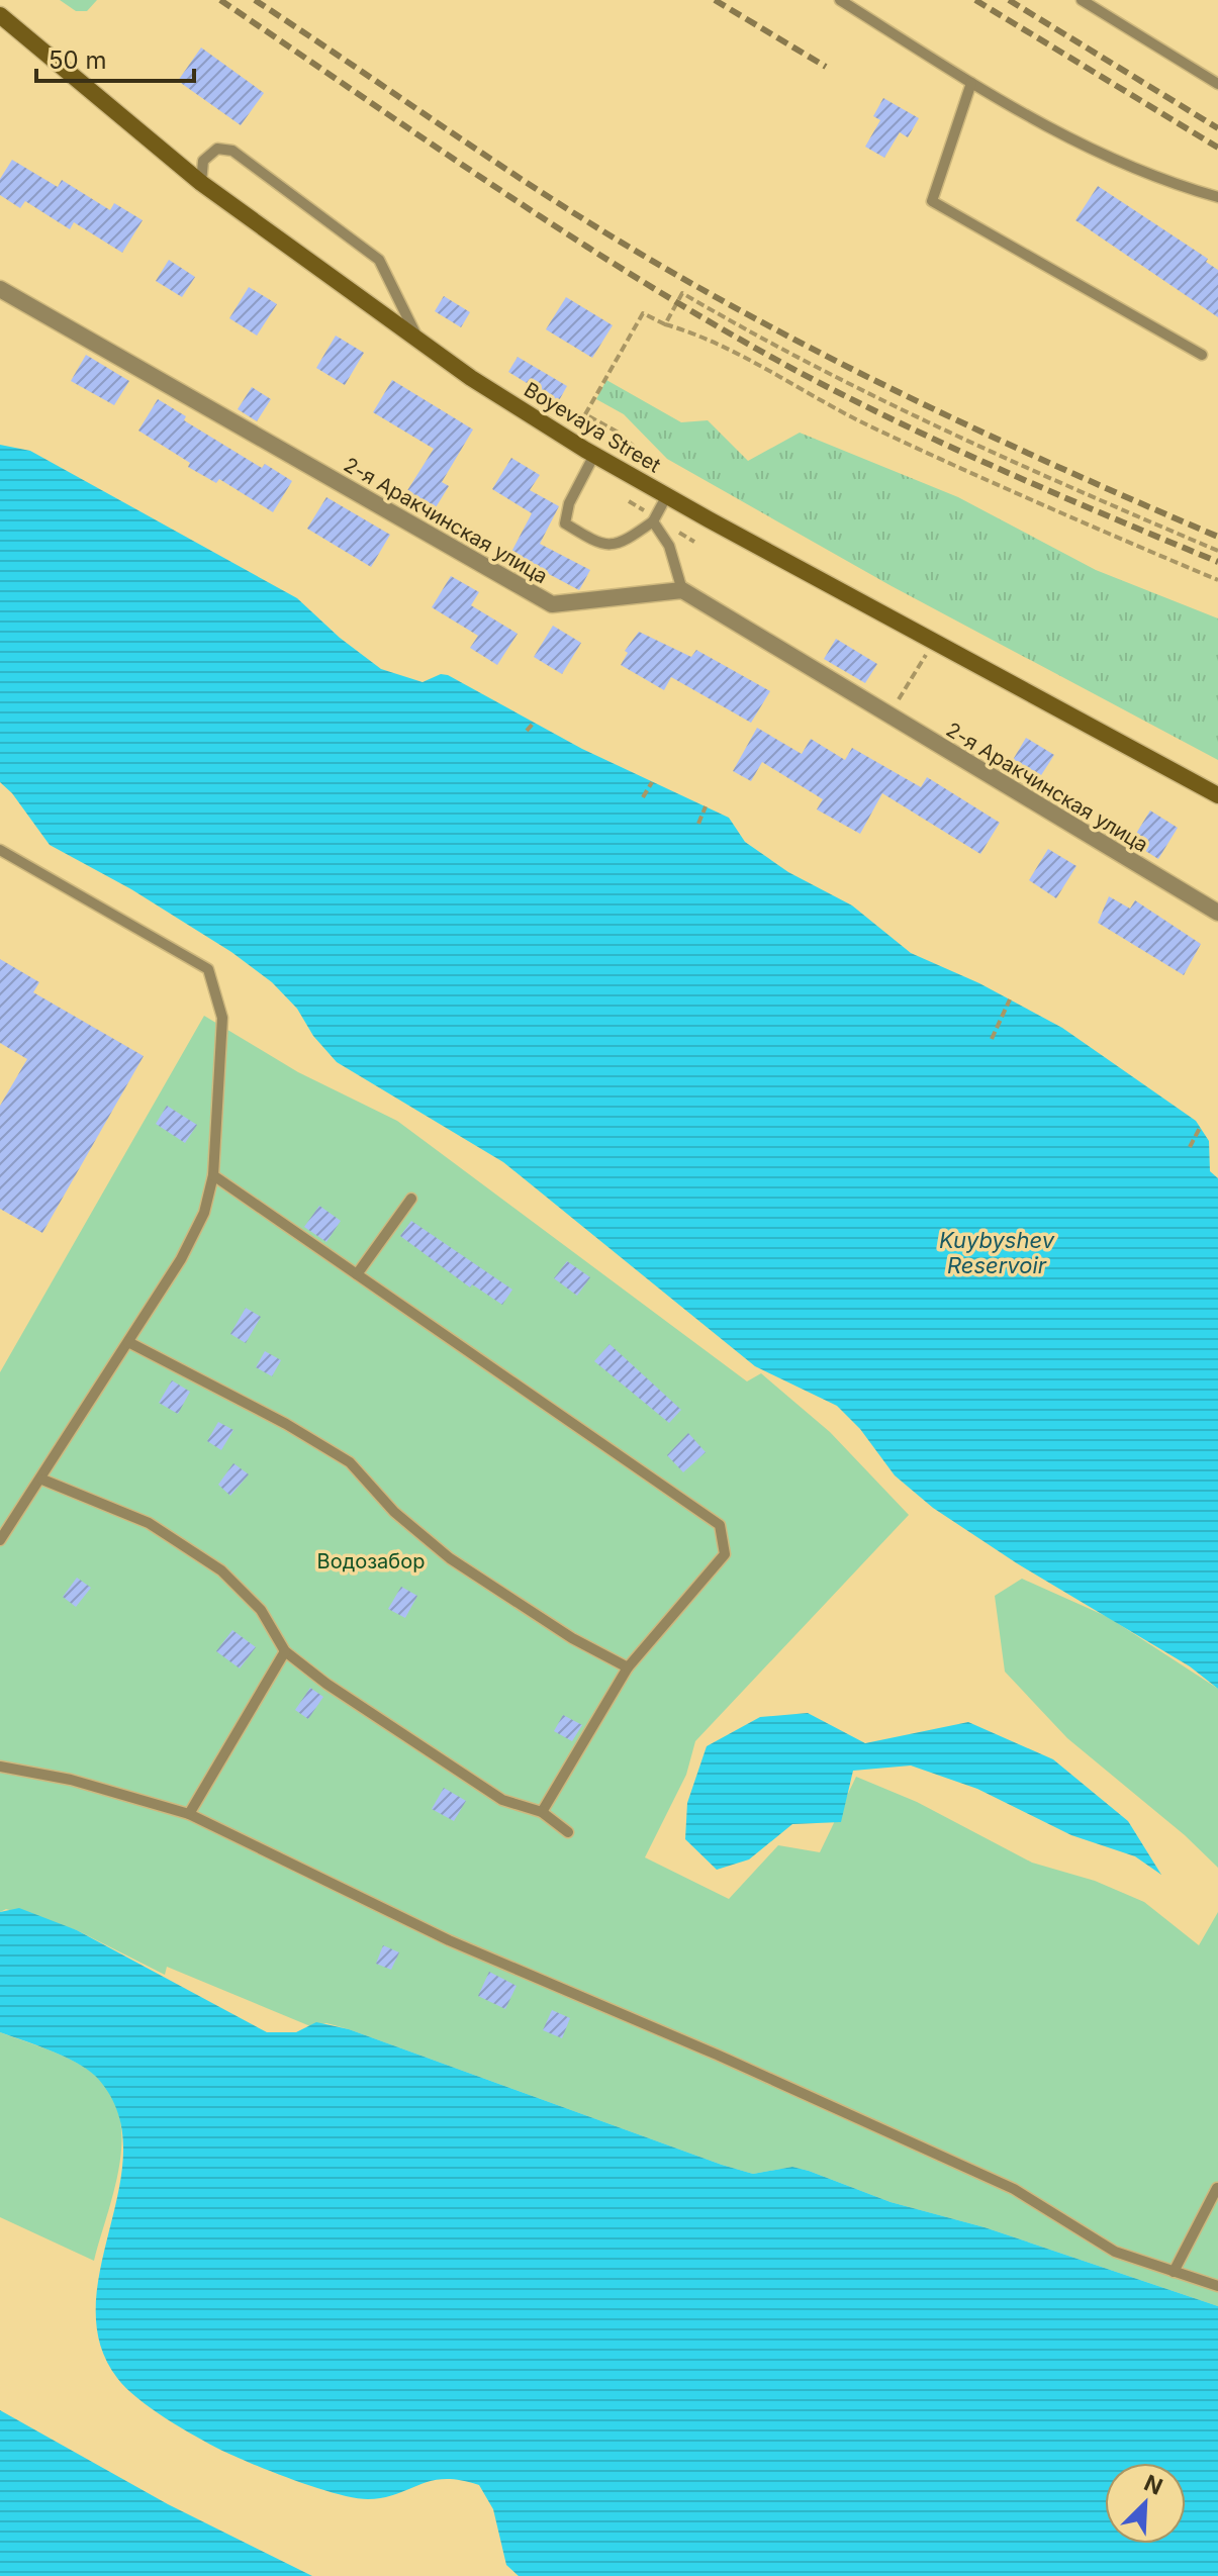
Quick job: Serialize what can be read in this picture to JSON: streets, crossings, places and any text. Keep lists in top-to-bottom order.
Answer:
{
  "streets": {
    "main road": ["Boyevaya Street"],
    "street": ["2-я Аракчинская улица"]
  },
  "water": ["Kuybyshev Reservoir"],
  "parks": ["Водозабор"],
  "scale_bar": "50 m",
  "north": "top right"
}
